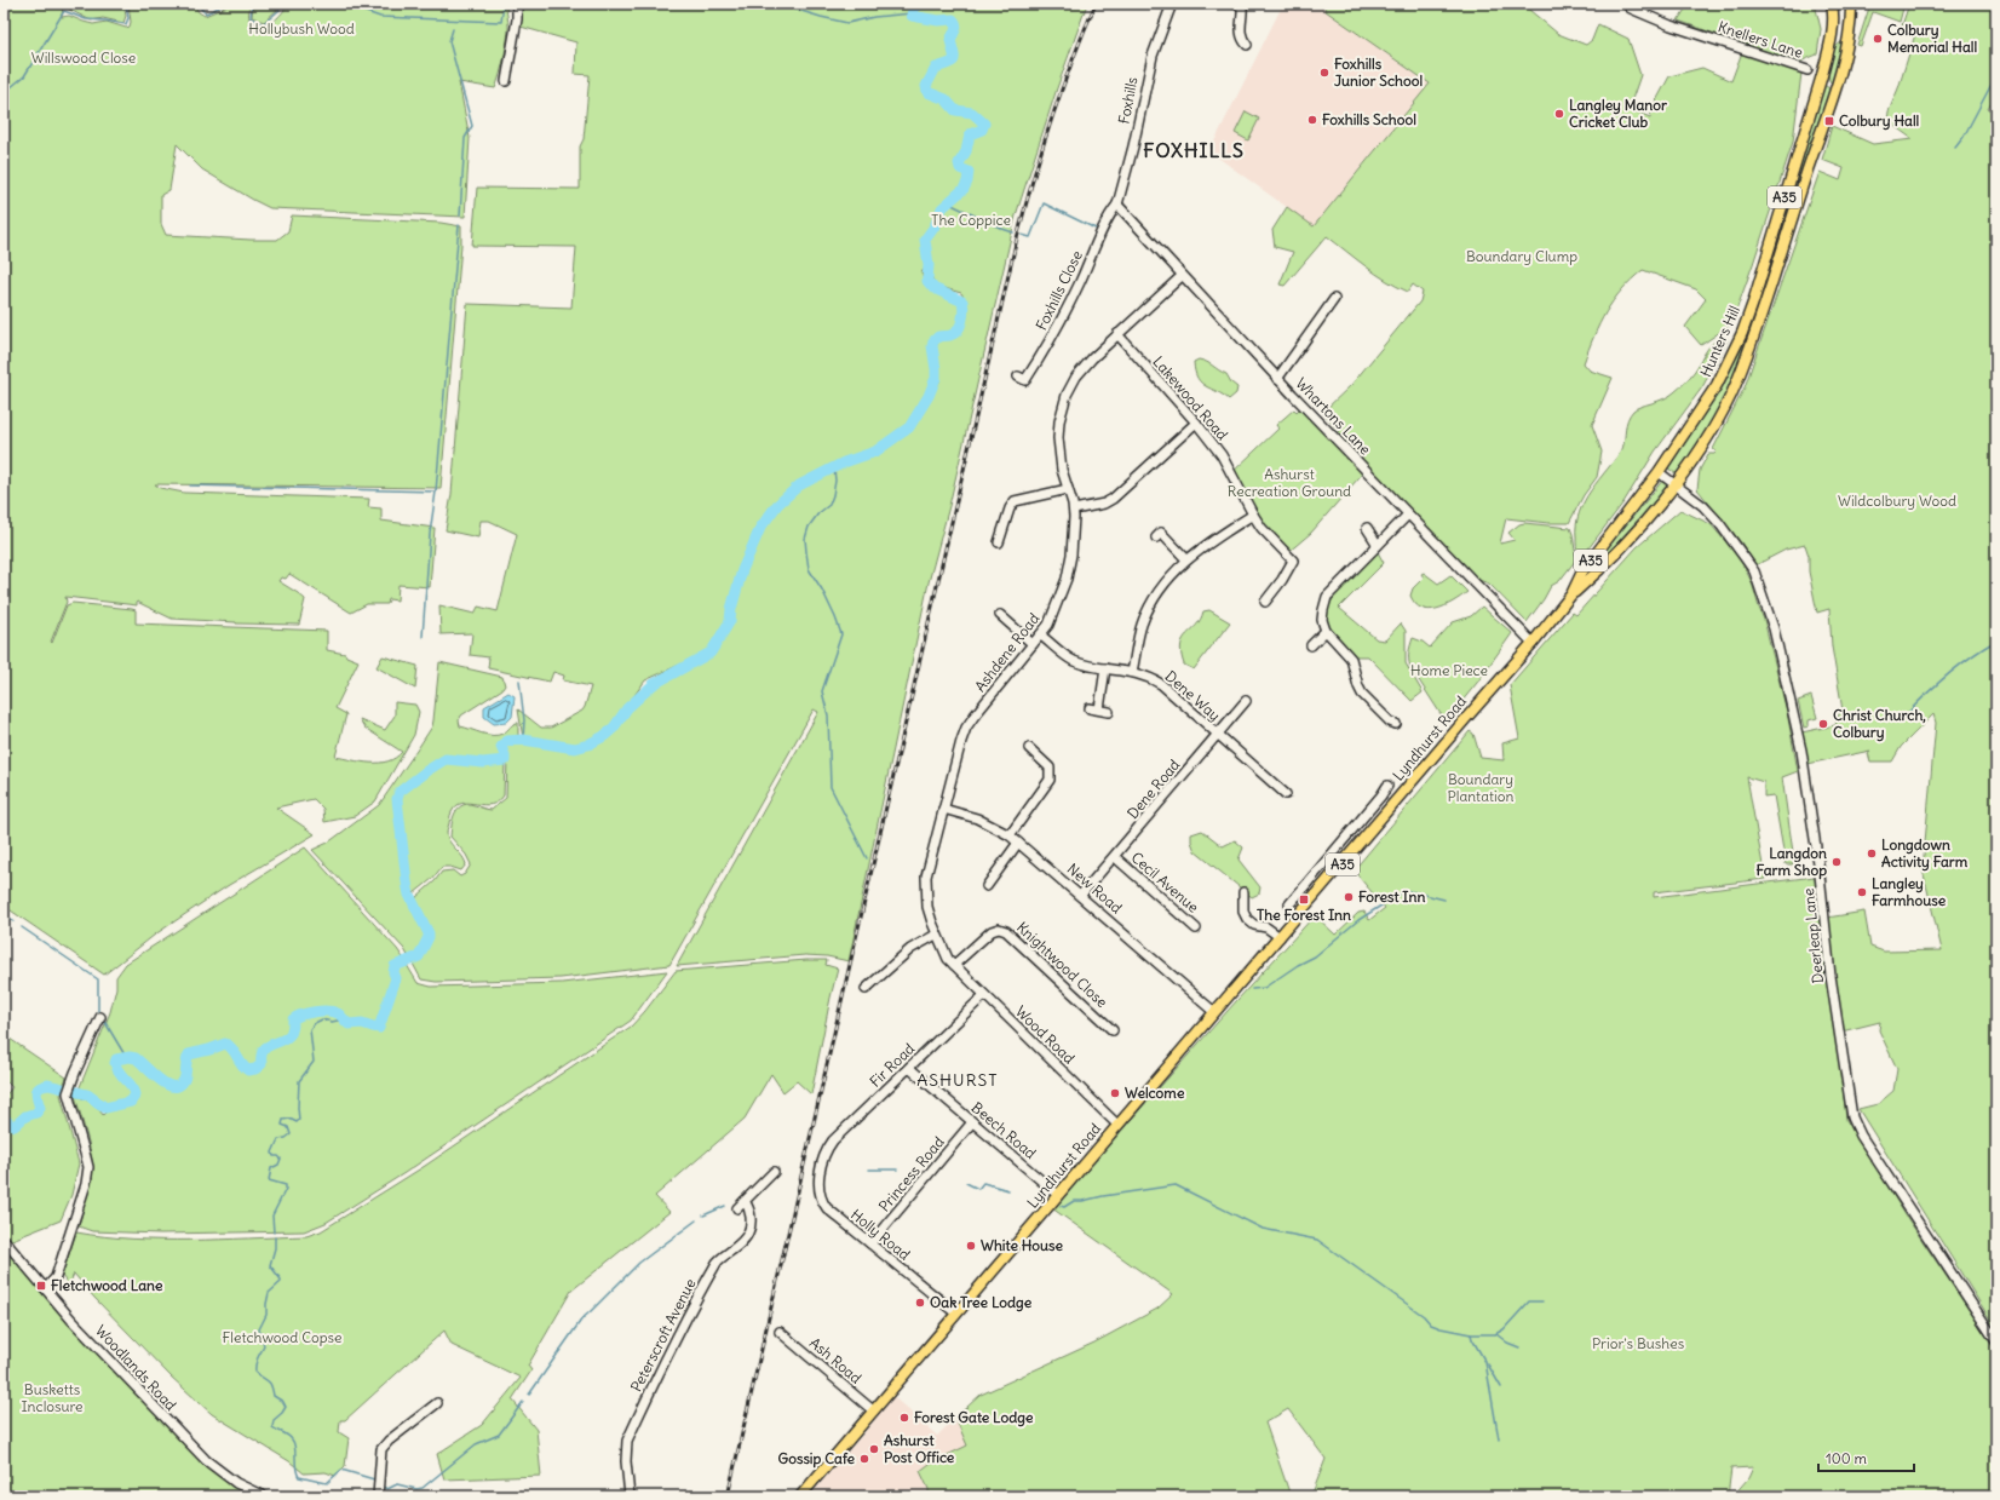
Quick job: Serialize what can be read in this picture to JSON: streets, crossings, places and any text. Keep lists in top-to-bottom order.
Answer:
{
  "streets": {
    "main road": ["A35", "Hunters Hill", "Lyndhurst Road"],
    "street": [
      "Knellers Lane",
      "Foxhills",
      "Foxhills Close",
      "Lakewood Road",
      "Whartons Lane",
      "Ashdene Road",
      "Dene Way",
      "Dene Road",
      "Cecil Avenue",
      "New Road",
      "Deerleap Lane",
      "Knightwood Close",
      "Wood Road",
      "Fir Road",
      "Beech Road",
      "Princess Road",
      "Holly Road",
      "Peterscroft Avenue",
      "Ash Road",
      "Woodlands Road"
    ]
  },
  "crossings": [
    ["Foxhills", "Foxhills Close"],
    ["Foxhills", "Whartons Lane"],
    ["Foxhills Close", "Whartons Lane"],
    ["Hunters Hill", "Whartons Lane"],
    ["Hunters Hill", "Lyndhurst Road"],
    ["Hunters Hill", "Deerleap Lane"],
    ["Lakewood Road", "Ashdene Road"],
    ["Whartons Lane", "Ashdene Road"],
    ["Whartons Lane", "Lyndhurst Road"],
    ["Ashdene Road", "Dene Way"],
    ["Ashdene Road", "New Road"],
    ["Ashdene Road", "Knightwood Close"],
    ["Ashdene Road", "Wood Road"],
    ["Dene Way", "Dene Road"],
    ["Lyndhurst Road", "New Road"],
    ["Lyndhurst Road", "Wood Road"],
    ["Lyndhurst Road", "Beech Road"],
    ["Lyndhurst Road", "Holly Road"],
    ["Lyndhurst Road", "Ash Road"],
    ["Dene Road", "Cecil Avenue"],
    ["Dene Road", "New Road"],
    ["Knightwood Close", "Wood Road"],
    ["Wood Road", "Fir Road"],
    ["Fir Road", "Beech Road"],
    ["Fir Road", "Holly Road"],
    ["Beech Road", "Princess Road"],
    ["Princess Road", "Holly Road"]
  ],
  "districts": ["FOXHILLS", "ASHURST"],
  "parks": [
    "Hollybush Wood",
    "Willswood Close",
    "The Coppice",
    "Boundary Clump",
    "Ashurst Recreation Ground",
    "Wildcolbury Wood",
    "Home Piece",
    "Boundary Plantation",
    "Fletchwood Copse",
    "Prior's Bushes",
    "Busketts Inclosure"
  ],
  "places": {
    "other": [
      "Colbury Memorial Hall",
      "Foxhills Junior School",
      "Langley Manor Cricket Club",
      "Foxhills School",
      "Christ Church, Colbury",
      "Longdown Activity Farm",
      "Langdon Farm Shop",
      "Langley Farmhouse",
      "Forest Inn",
      "Welcome",
      "White House",
      "Oak Tree Lodge",
      "Forest Gate Lodge",
      "Ashurst Post Office",
      "Gossip Cafe"
    ],
    "transit": ["Colbury Hall", "The Forest Inn", "Fletchwood Lane"]
  },
  "scale_bar": "100 m"
}
